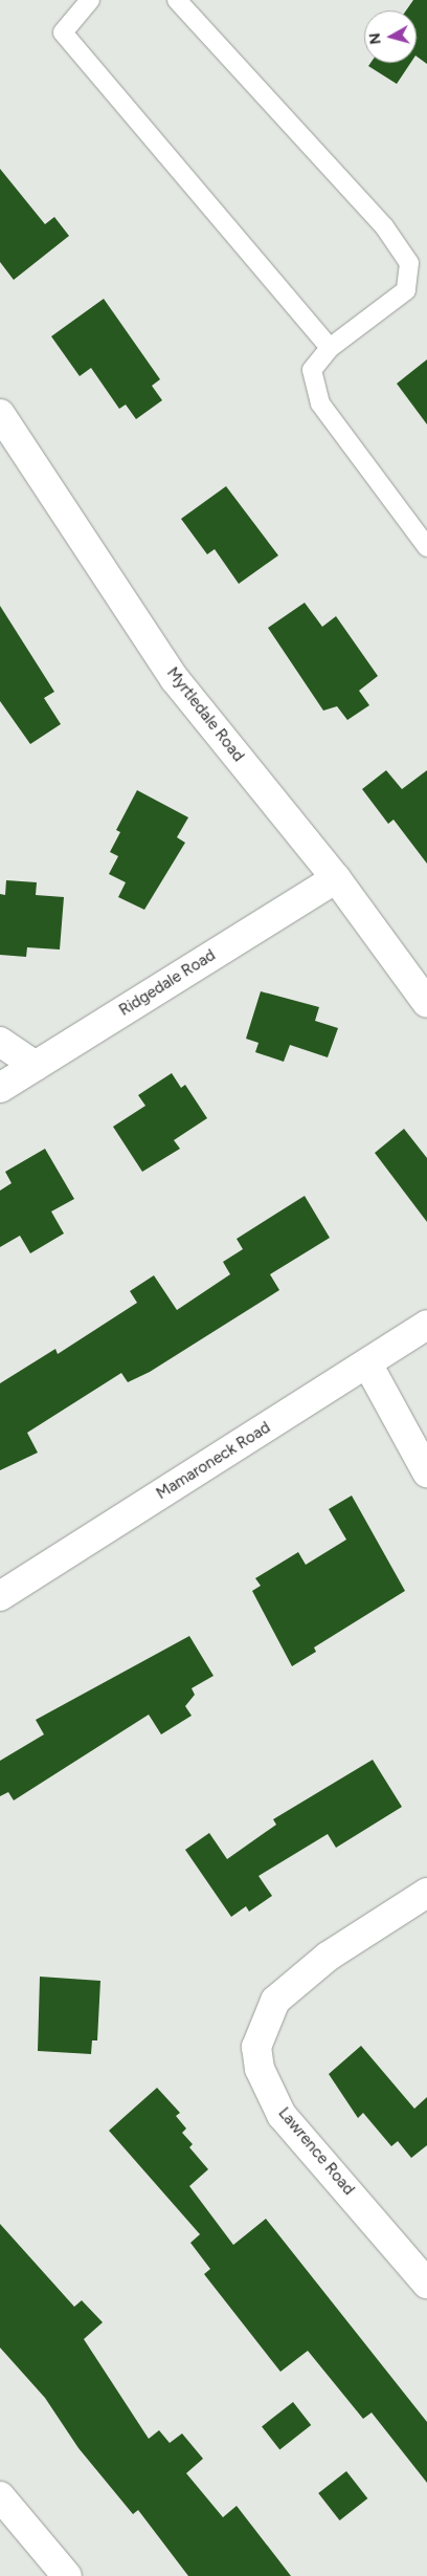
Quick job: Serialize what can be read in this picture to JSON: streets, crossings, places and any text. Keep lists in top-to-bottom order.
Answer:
{
  "streets": {
    "street": [
      "Myrtledale Road",
      "Ridgedale Road",
      "Mamaroneck Road",
      "Lawrence Road"
    ]
  },
  "crossings": [
    ["Myrtledale Road", "Ridgedale Road"]
  ],
  "north": "left"
}
